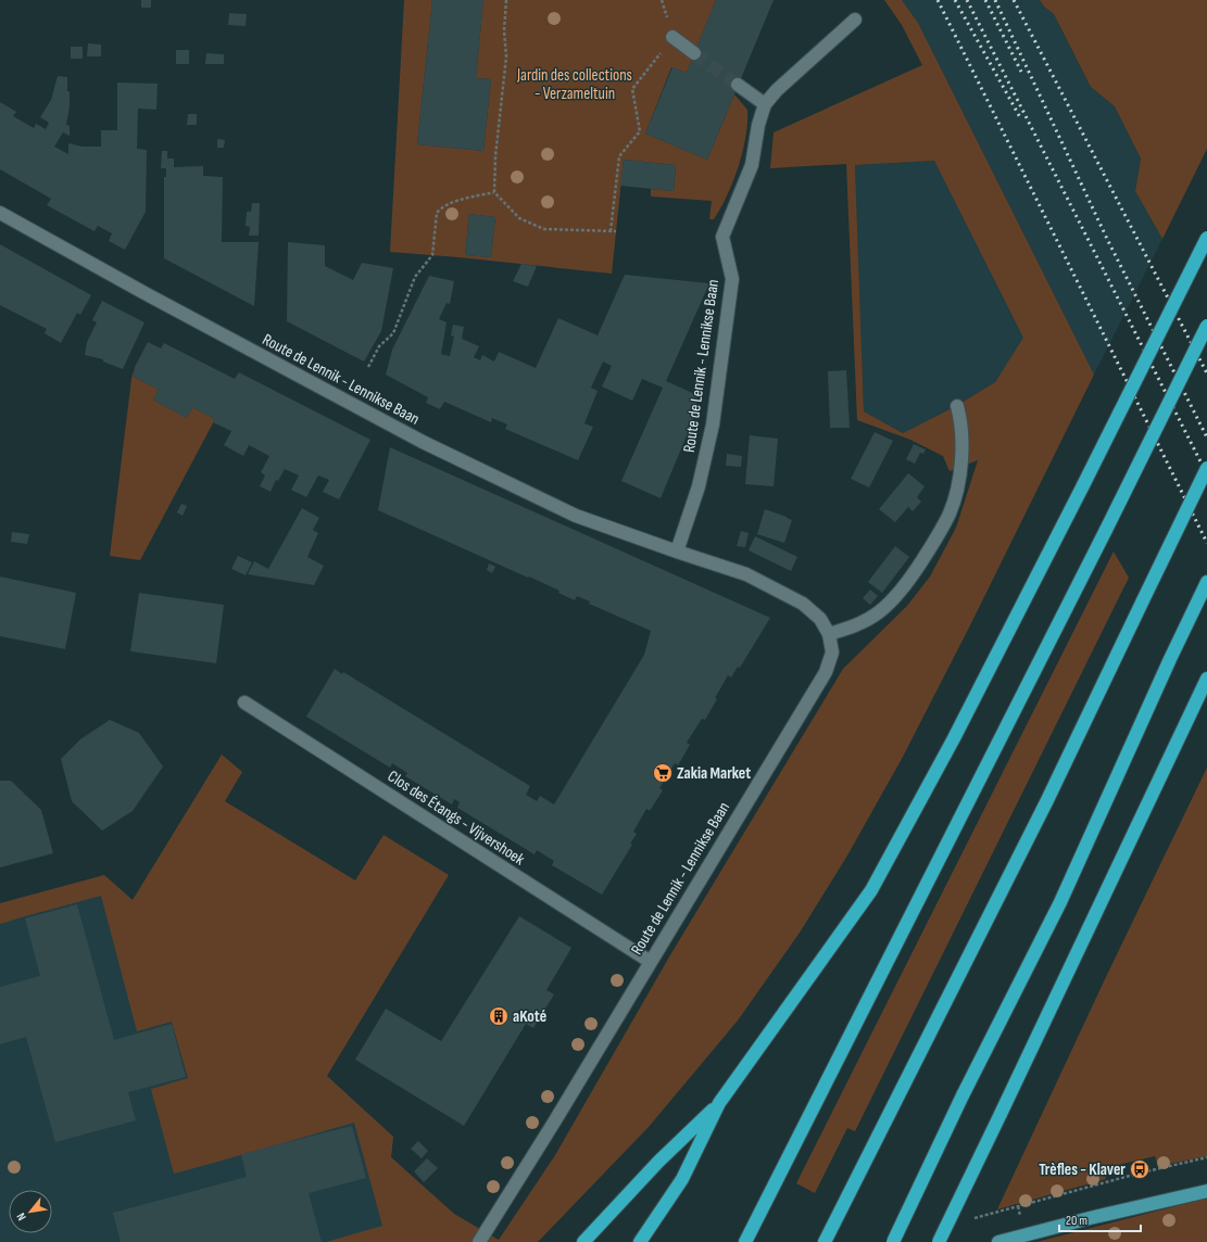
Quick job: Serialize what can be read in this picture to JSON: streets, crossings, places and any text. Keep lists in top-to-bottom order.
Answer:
{
  "streets": {
    "street": ["Route de Lennik - Lennikse Baan", "Clos des Étangs - Vijvershoek"]
  },
  "crossings": [
    ["Route de Lennik - Lennikse Baan", "Clos des Étangs - Vijvershoek"]
  ],
  "parks": ["Jardin des collections - Verzameltuin"],
  "places": {
    "supermarket": ["Zakia Market"],
    "building": ["aKoté"],
    "bus stop": ["Trèfles - Klaver"]
  },
  "scale_bar": "20 m",
  "north": "bottom left"
}
